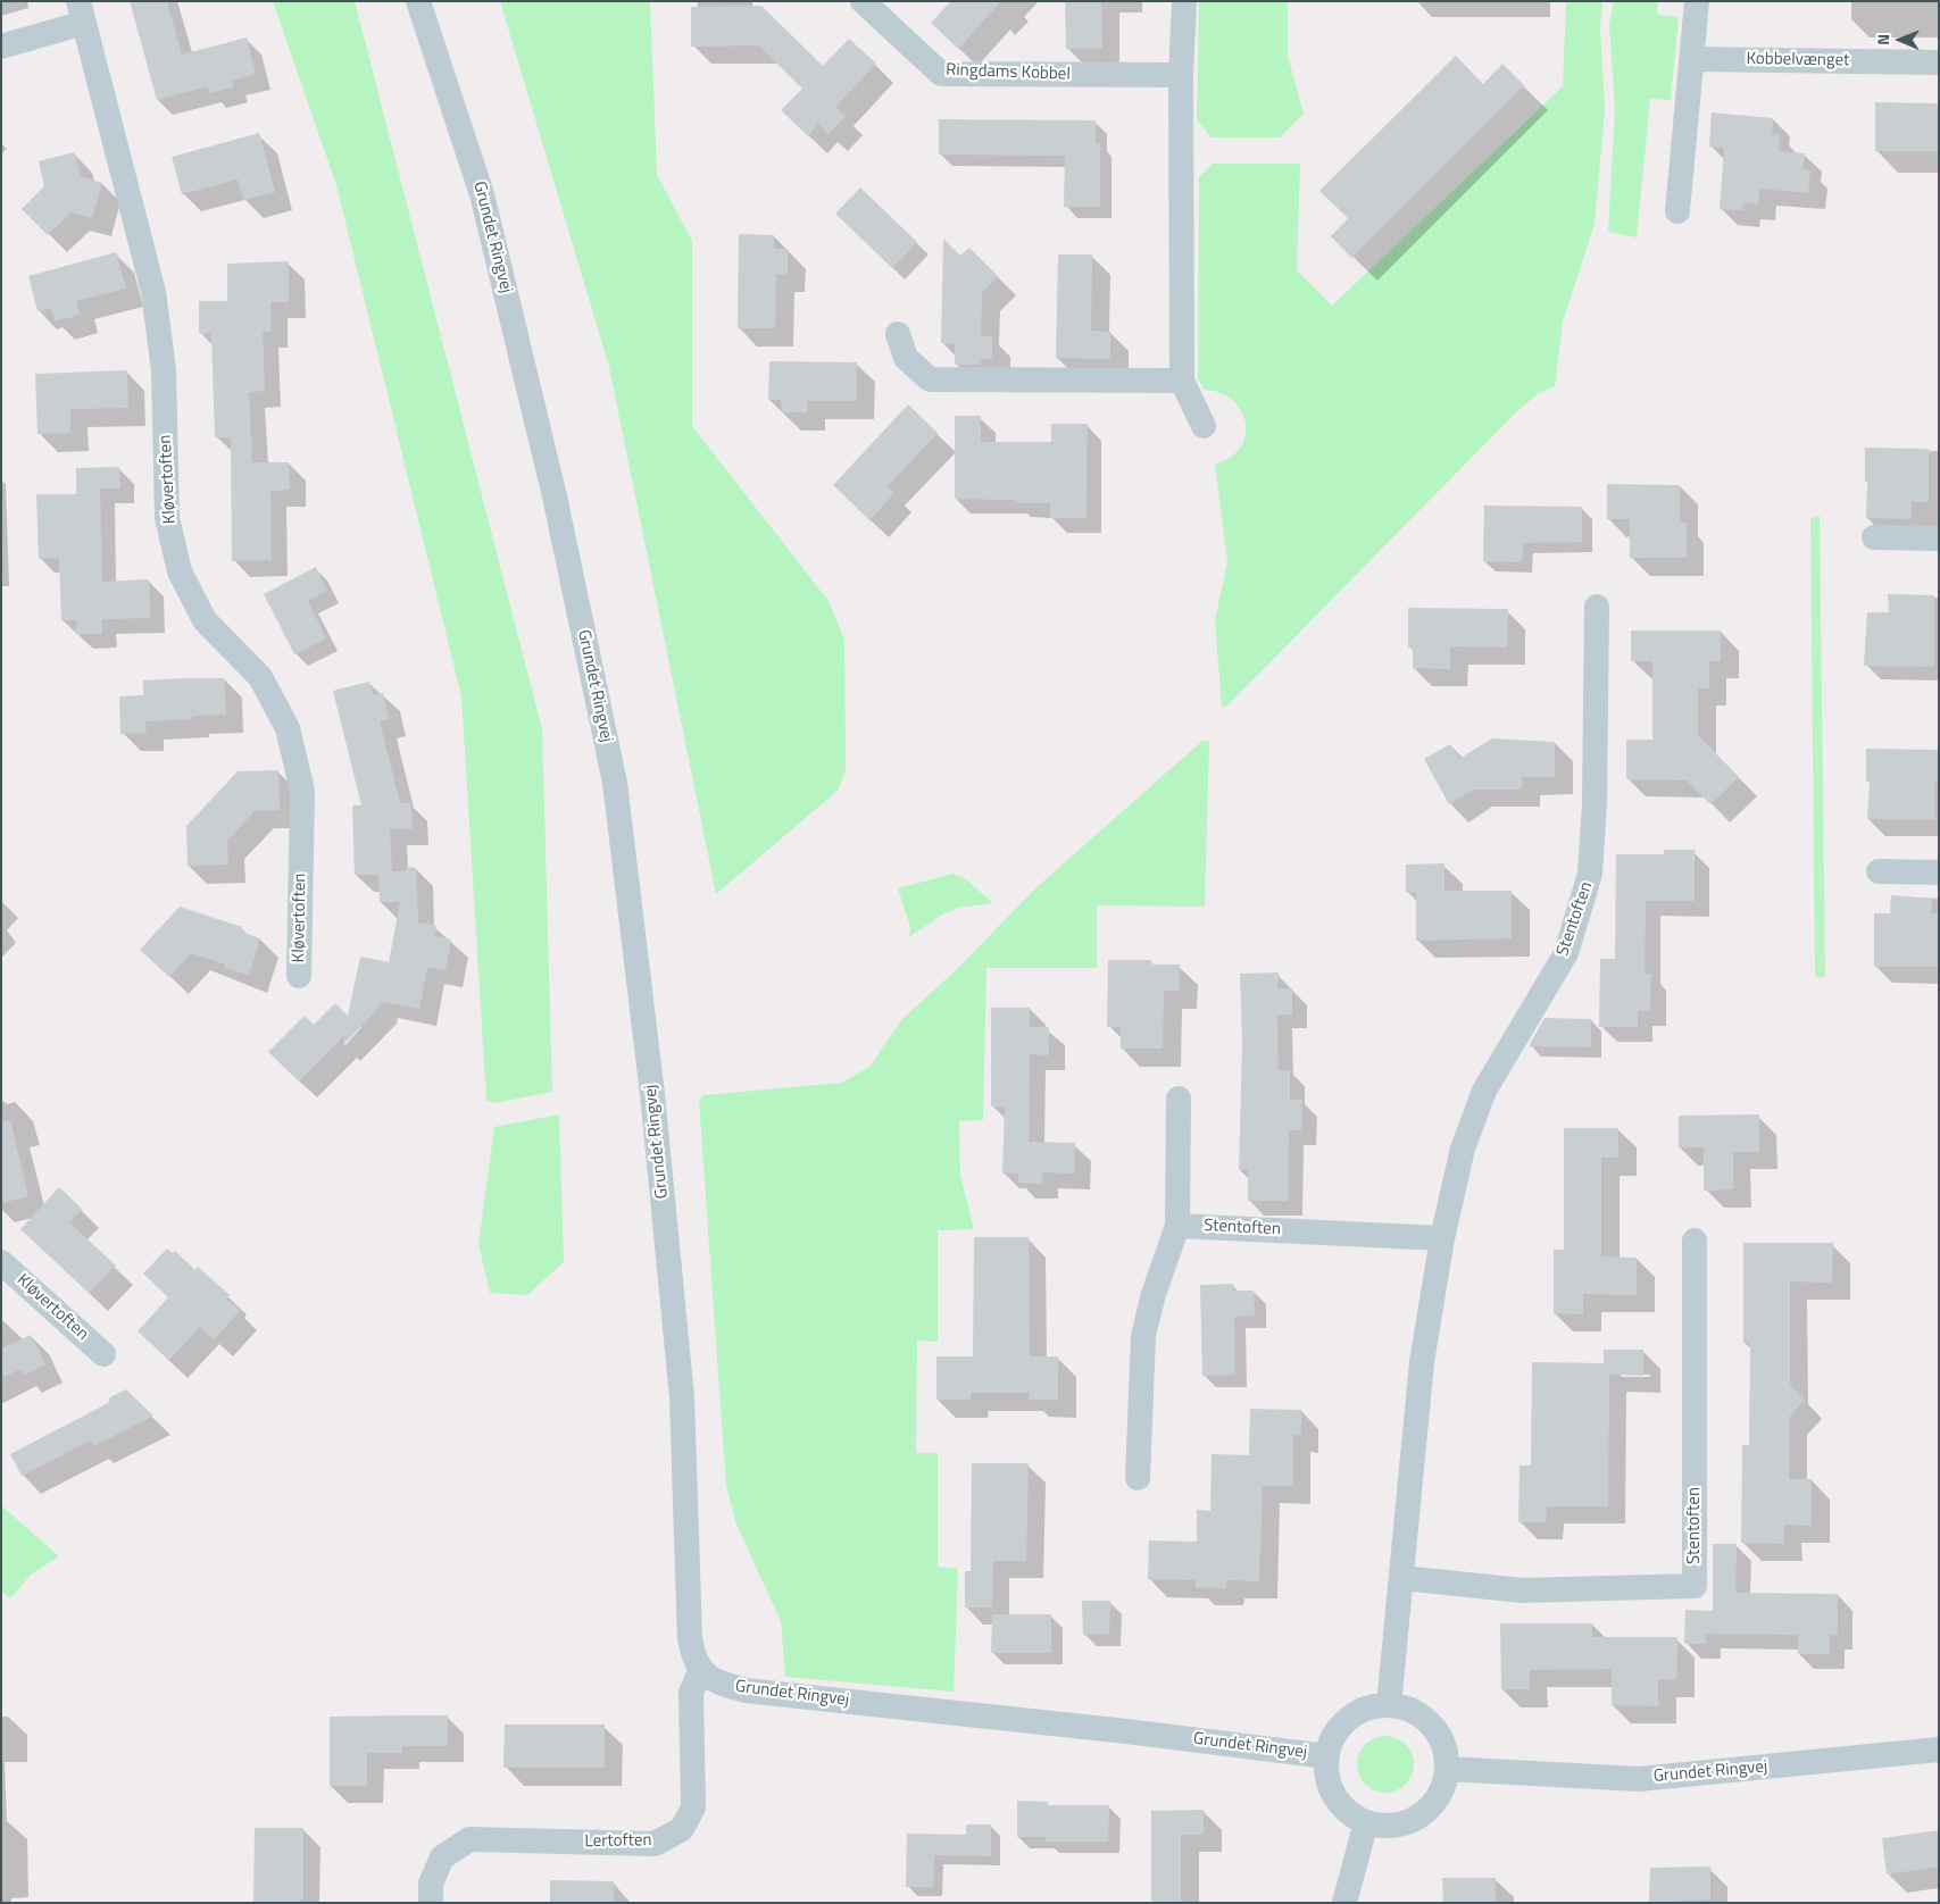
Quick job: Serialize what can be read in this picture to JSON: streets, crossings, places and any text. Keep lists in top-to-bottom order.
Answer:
{
  "streets": {
    "street": [
      "Kobbelvænget",
      "Ringdams Kobbel",
      "Grundet Ringvej",
      "Kløvertoften",
      "Stentoften",
      "Lertoften"
    ]
  },
  "crossings": [
    ["Grundet Ringvej", "Stentoften"],
    ["Grundet Ringvej", "Lertoften"]
  ],
  "north": "left"
}
